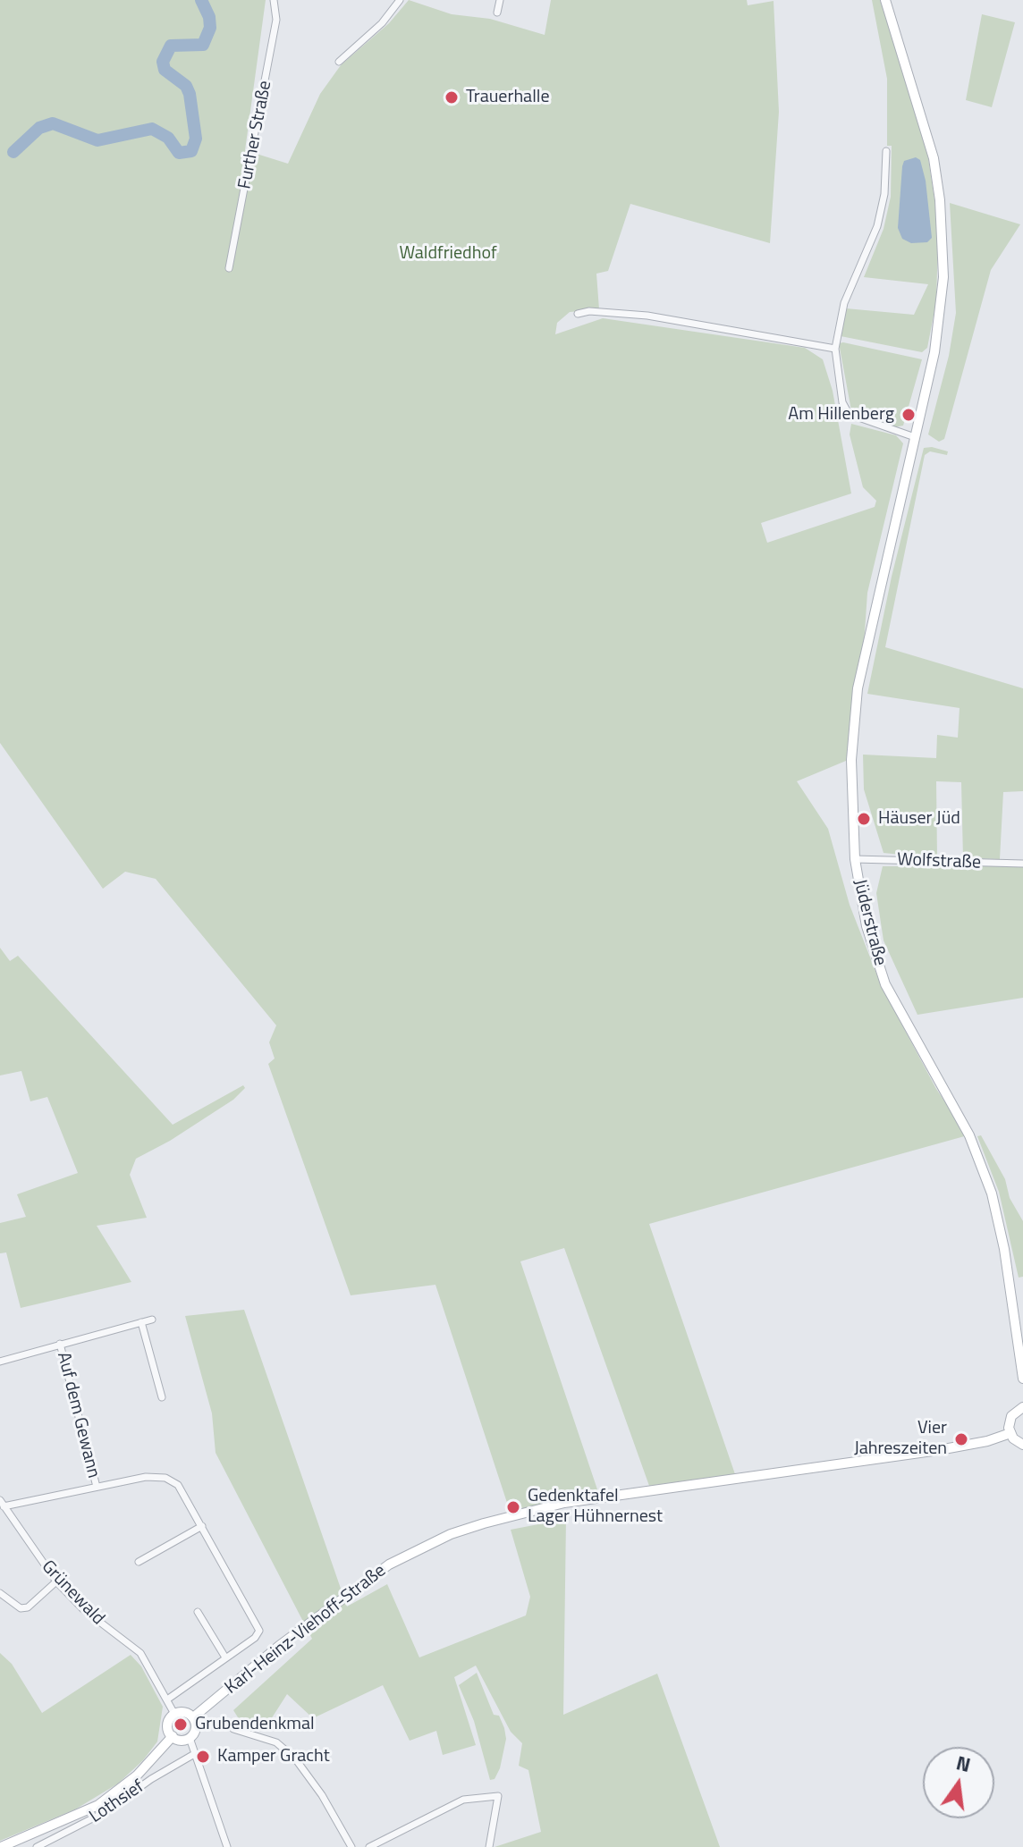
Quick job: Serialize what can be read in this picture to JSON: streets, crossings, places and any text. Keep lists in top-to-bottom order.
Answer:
{
  "streets": {
    "main road": ["Jüderstraße", "Karl-Heinz-Viehoff-Straße"],
    "street": [
      "Further Straße",
      "Wolfstraße",
      "Auf dem Gewann",
      "Grünewald",
      "Lothsief"
    ]
  },
  "crossings": [
    ["Wolfstraße", "Jüderstraße"],
    ["Auf dem Gewann", "Grünewald"],
    ["Grünewald", "Karl-Heinz-Viehoff-Straße"]
  ],
  "parks": ["Waldfriedhof"],
  "places": [
    "Trauerhalle",
    "Am Hillenberg",
    "Häuser Jüd",
    "Vier Jahreszeiten",
    "Gedenktafel Lager Hühnernest",
    "Grubendenkmal",
    "Kamper Gracht"
  ],
  "north": "top"
}
